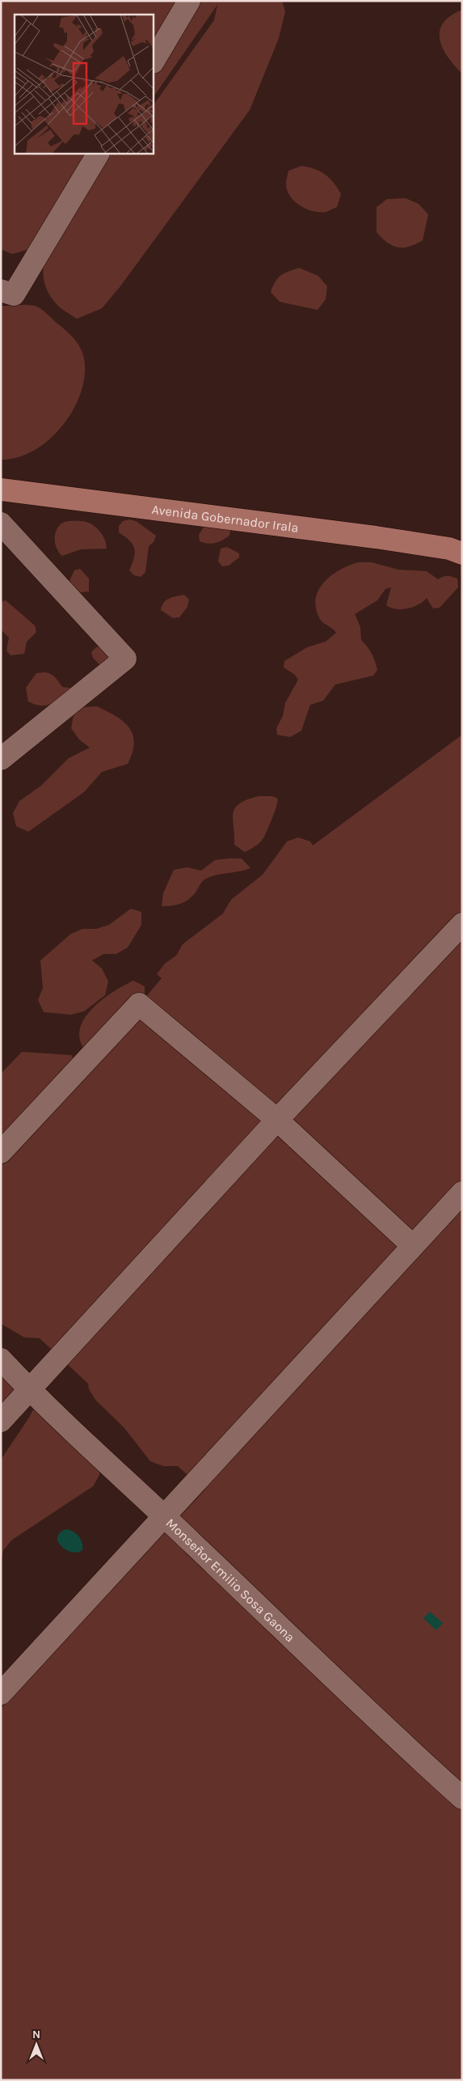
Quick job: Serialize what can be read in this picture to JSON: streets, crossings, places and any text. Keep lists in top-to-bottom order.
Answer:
{
  "streets": {
    "main road": ["Avenida Gobernador Irala"],
    "street": ["Monseñor Emilio Sosa Gaona"]
  },
  "north": "top"
}
